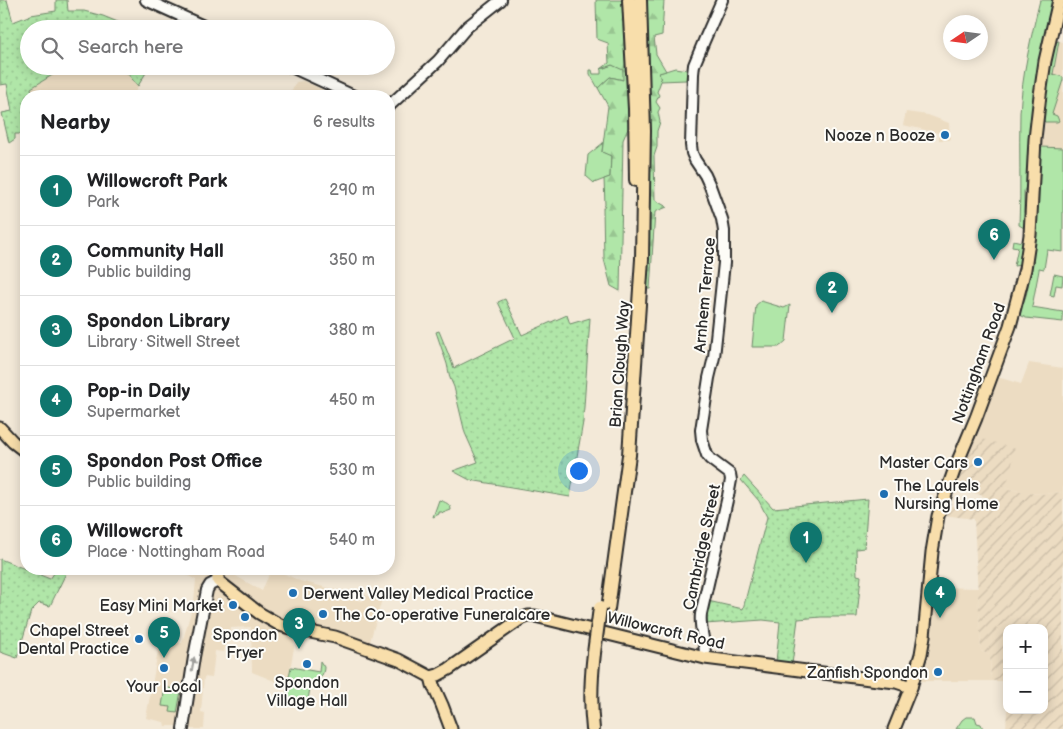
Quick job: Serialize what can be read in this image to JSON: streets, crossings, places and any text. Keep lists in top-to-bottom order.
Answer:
{
  "streets": {
    "highway": ["Brian Clough Way"],
    "main road": ["Nottingham Road", "Willowcroft Road"],
    "street": ["Arnhem Terrace", "Cambridge Street"]
  },
  "crossings": [
    ["Arnhem Terrace", "Cambridge Street"],
    ["Nottingham Road", "Willowcroft Road"],
    ["Cambridge Street", "Willowcroft Road"]
  ],
  "places": [
    "Nooze n Booze",
    "Master Cars",
    "The Laurels Nursing Home",
    "Derwent Valley Medical Practice",
    "Easy Mini Market",
    "The Co-operative Funeralcare",
    "Spondon Fryer",
    "Chapel Street Dental Practice",
    "Spondon Village Hall",
    "Your Local",
    "Zanfish Spondon"
  ],
  "north": "left",
  "page": {
    "search": "Search here",
    "heading": ["Nearby", "6 results"],
    "list": [
      {
        "mark": "1",
        "name": "Willowcroft Park",
        "note": "Park",
        "value": "290 m"
      },
      {
        "mark": "2",
        "name": "Community Hall",
        "note": "Public building",
        "value": "350 m"
      },
      {
        "mark": "3",
        "name": "Spondon Library",
        "note": "Library · Sitwell Street",
        "value": "380 m"
      },
      {
        "mark": "4",
        "name": "Pop-in Daily",
        "note": "Supermarket",
        "value": "450 m"
      },
      {
        "mark": "5",
        "name": "Spondon Post Office",
        "note": "Public building",
        "value": "530 m"
      },
      {
        "mark": "6",
        "name": "Willowcroft",
        "note": "Place · Nottingham Road",
        "value": "540 m"
      }
    ],
    "pins": [
      "6",
      "2",
      "1",
      "4",
      "3",
      "5"
    ],
    "map_buttons": ["+", "−"]
  }
}
